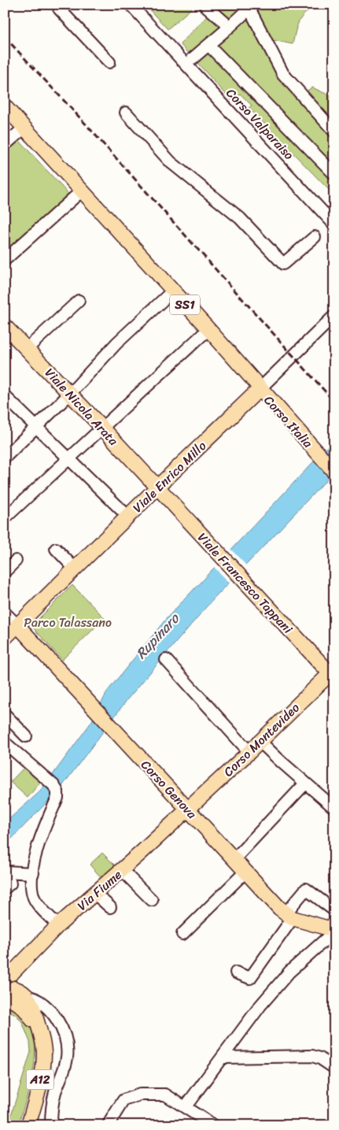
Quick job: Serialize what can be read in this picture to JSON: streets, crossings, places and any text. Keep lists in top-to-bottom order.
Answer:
{
  "streets": {
    "main road": [
      "SS1",
      "Viale Nicola Arata",
      "Corso Italia",
      "Viale Enrico Millo",
      "Viale Francesco Tappani",
      "Corso Montevideo",
      "Corso Genova",
      "Via Fiume",
      "A12"
    ],
    "street": ["Corso Valparaiso"]
  },
  "crossings": [
    ["SS1", "Corso Italia"],
    ["SS1", "Viale Enrico Millo"],
    ["Viale Nicola Arata", "Viale Enrico Millo"],
    ["Viale Nicola Arata", "Viale Francesco Tappani"],
    ["Corso Italia", "Viale Enrico Millo"],
    ["Viale Enrico Millo", "Viale Francesco Tappani"],
    ["Viale Enrico Millo", "Corso Genova"],
    ["Viale Francesco Tappani", "Corso Montevideo"],
    ["Corso Montevideo", "Corso Genova"],
    ["Corso Montevideo", "Via Fiume"],
    ["Corso Genova", "Via Fiume"]
  ],
  "water": ["Rupinaro"],
  "parks": ["Parco Talassano"]
}
